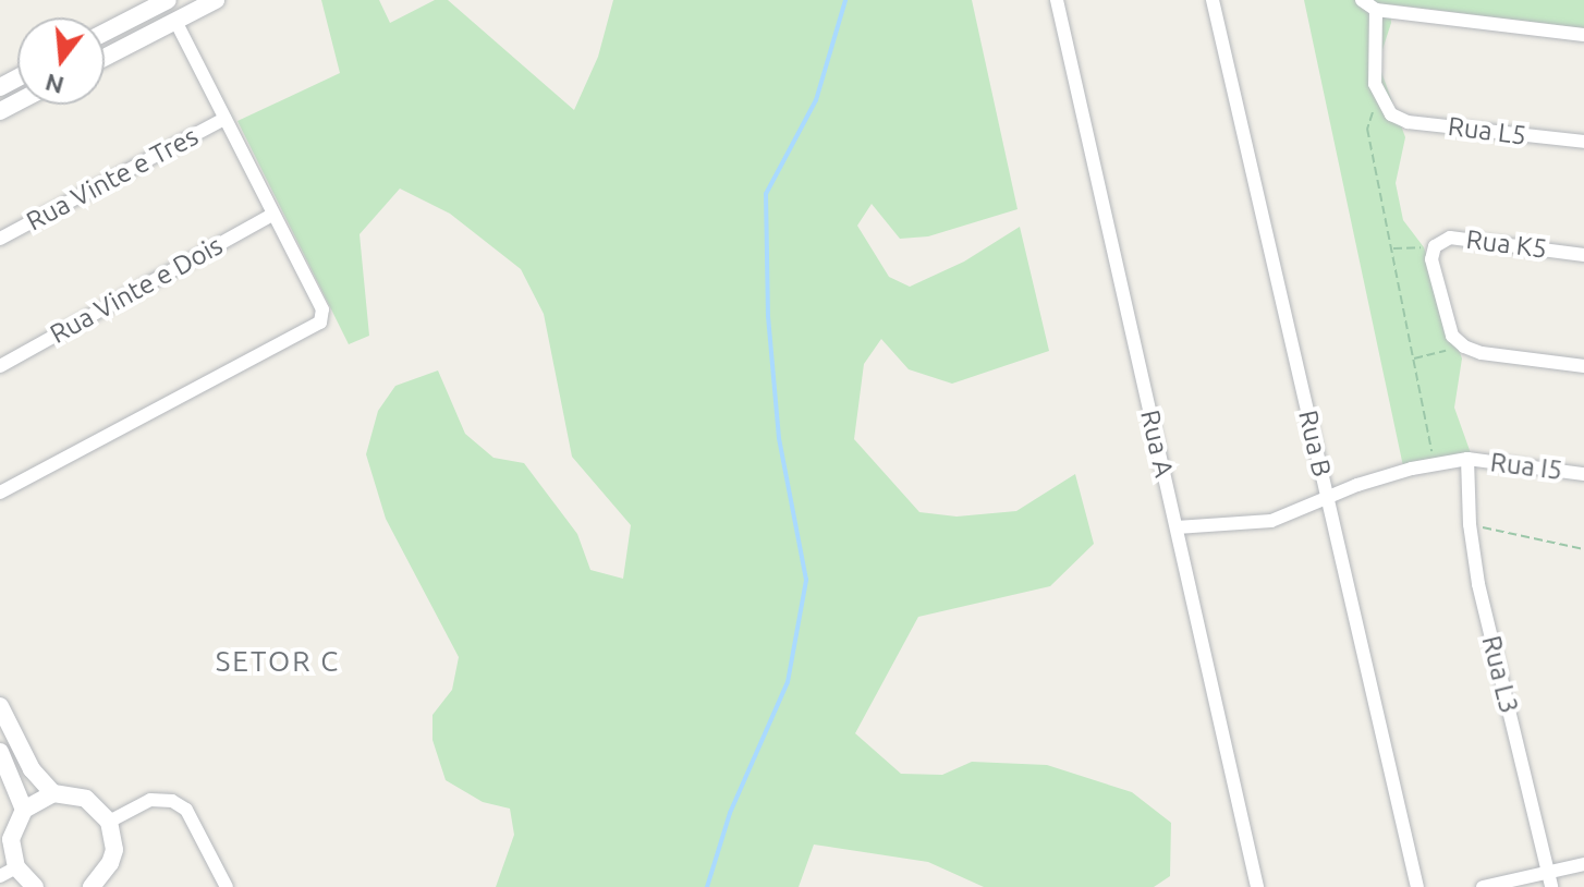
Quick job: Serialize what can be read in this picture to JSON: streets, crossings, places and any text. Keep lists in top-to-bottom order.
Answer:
{
  "streets": {
    "street": [
      "Rua L5",
      "Rua Vinte e Tres",
      "Rua K5",
      "Rua Vinte e Dois",
      "Rua A",
      "Rua B",
      "Rua I5",
      "Rua L3"
    ]
  },
  "crossings": [
    ["Rua A", "Rua I5"],
    ["Rua B", "Rua I5"],
    ["Rua I5", "Rua L3"]
  ],
  "districts": ["SETOR C"],
  "north": "bottom"
}
